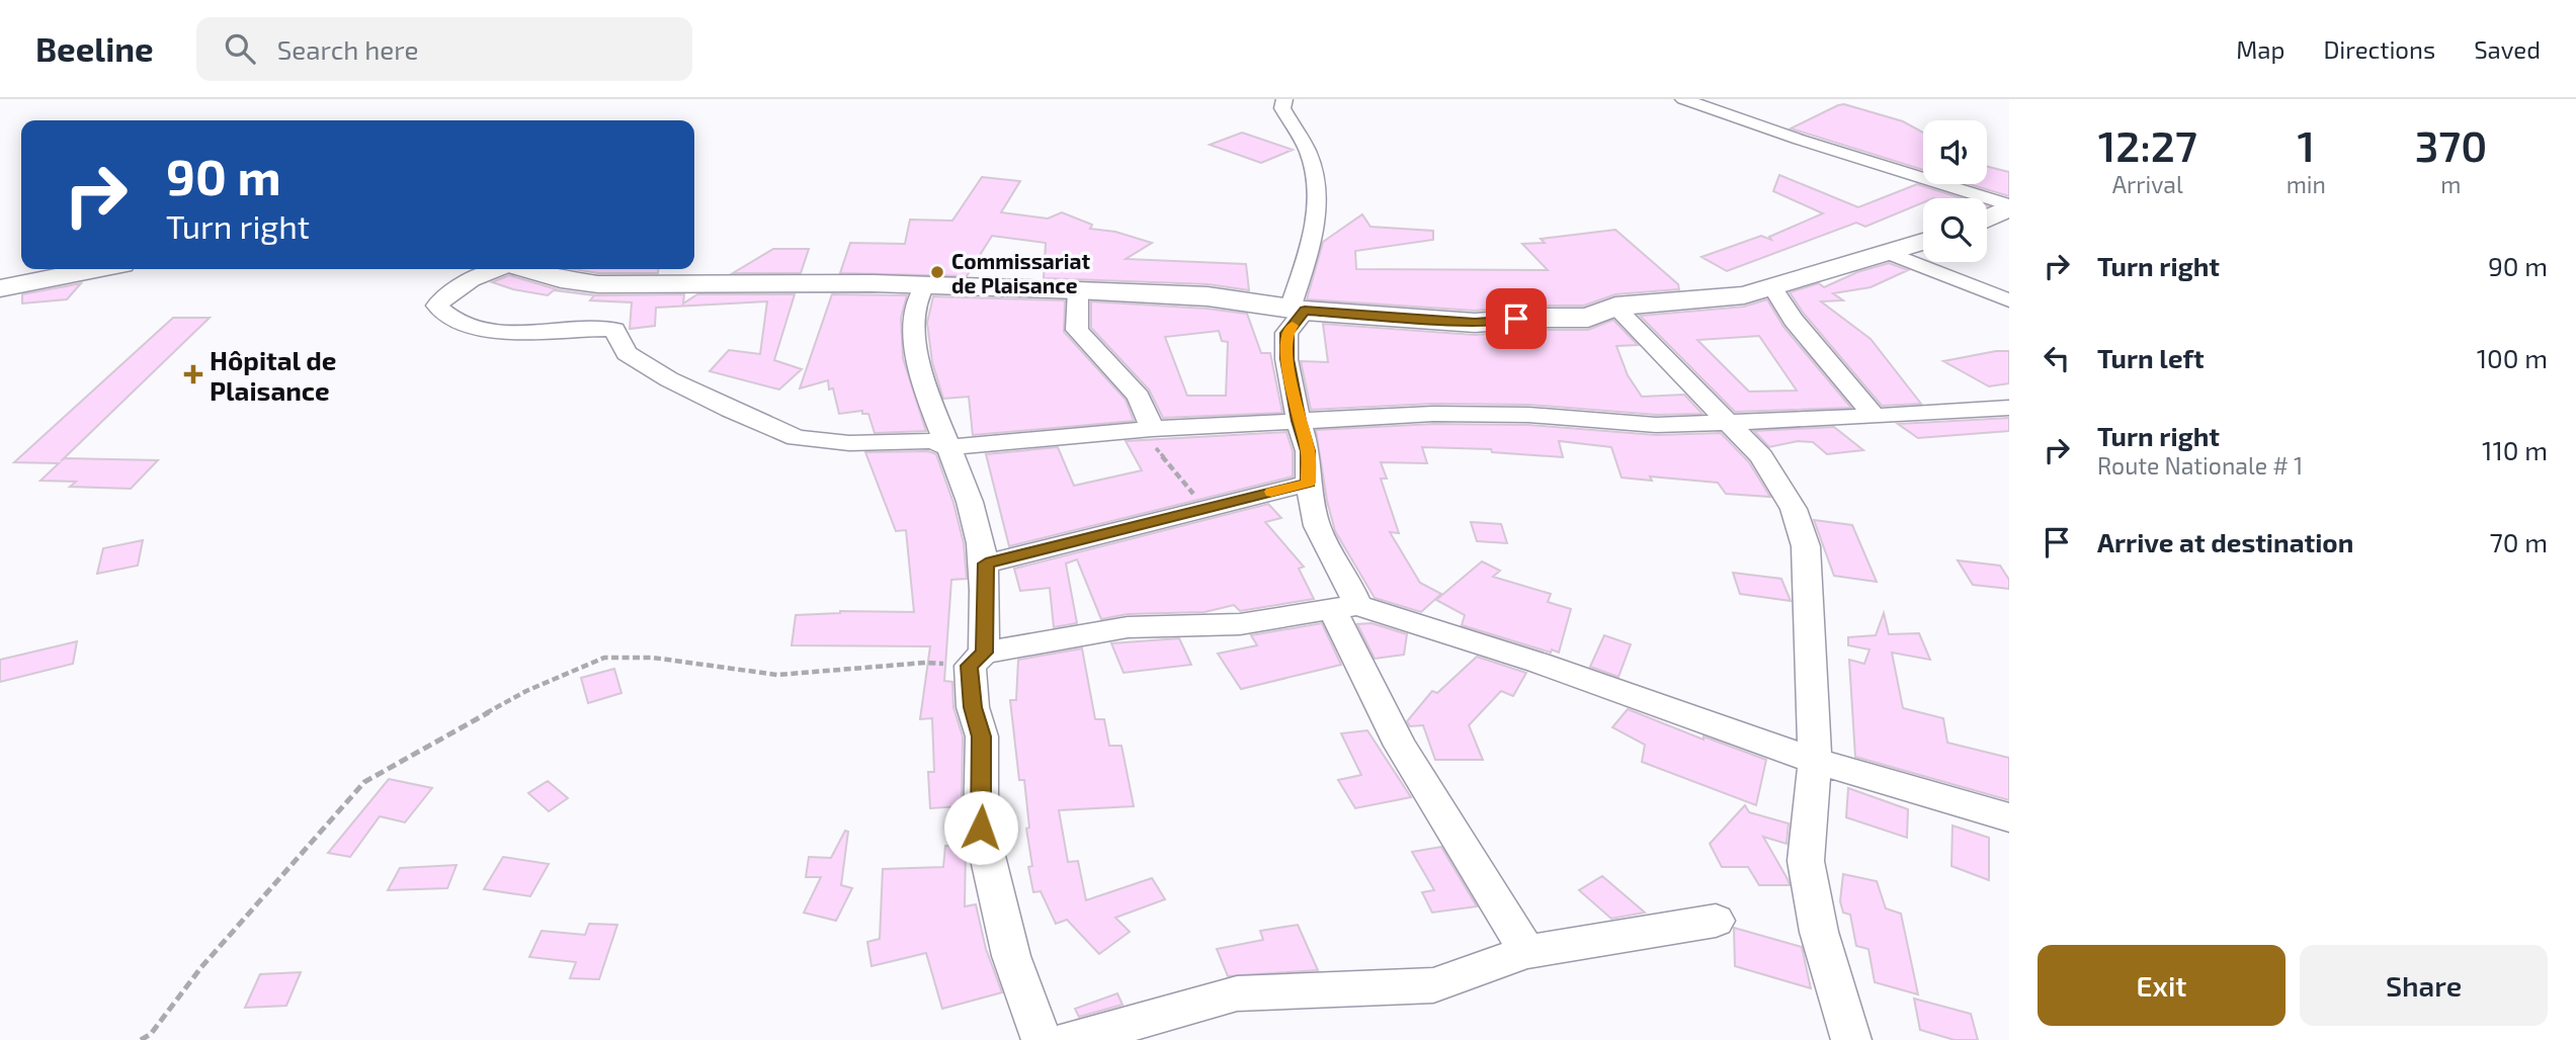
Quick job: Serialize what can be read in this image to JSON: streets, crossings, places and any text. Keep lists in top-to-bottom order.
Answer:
{
  "places": {
    "other": ["Commissariat de Plaisance"],
    "health": ["Hôpital de Plaisance"]
  },
  "page": {
    "header": "Beeline",
    "search": "Search here",
    "nav": ["Map", "Directions", "Saved"],
    "eta": [
      "12:27",
      "Arrival",
      "1",
      "min",
      "370",
      "m"
    ],
    "turn": ["90 m", "Turn right"],
    "list": [
      {
        "name": "Turn right",
        "value": "90 m"
      },
      {
        "name": "Turn left",
        "value": "100 m"
      },
      {
        "name": "Turn right",
        "note": "Route Nationale # 1",
        "value": "110 m"
      },
      {
        "name": "Arrive at destination",
        "value": "70 m"
      }
    ],
    "buttons": ["Exit", "Share"]
  }
}
